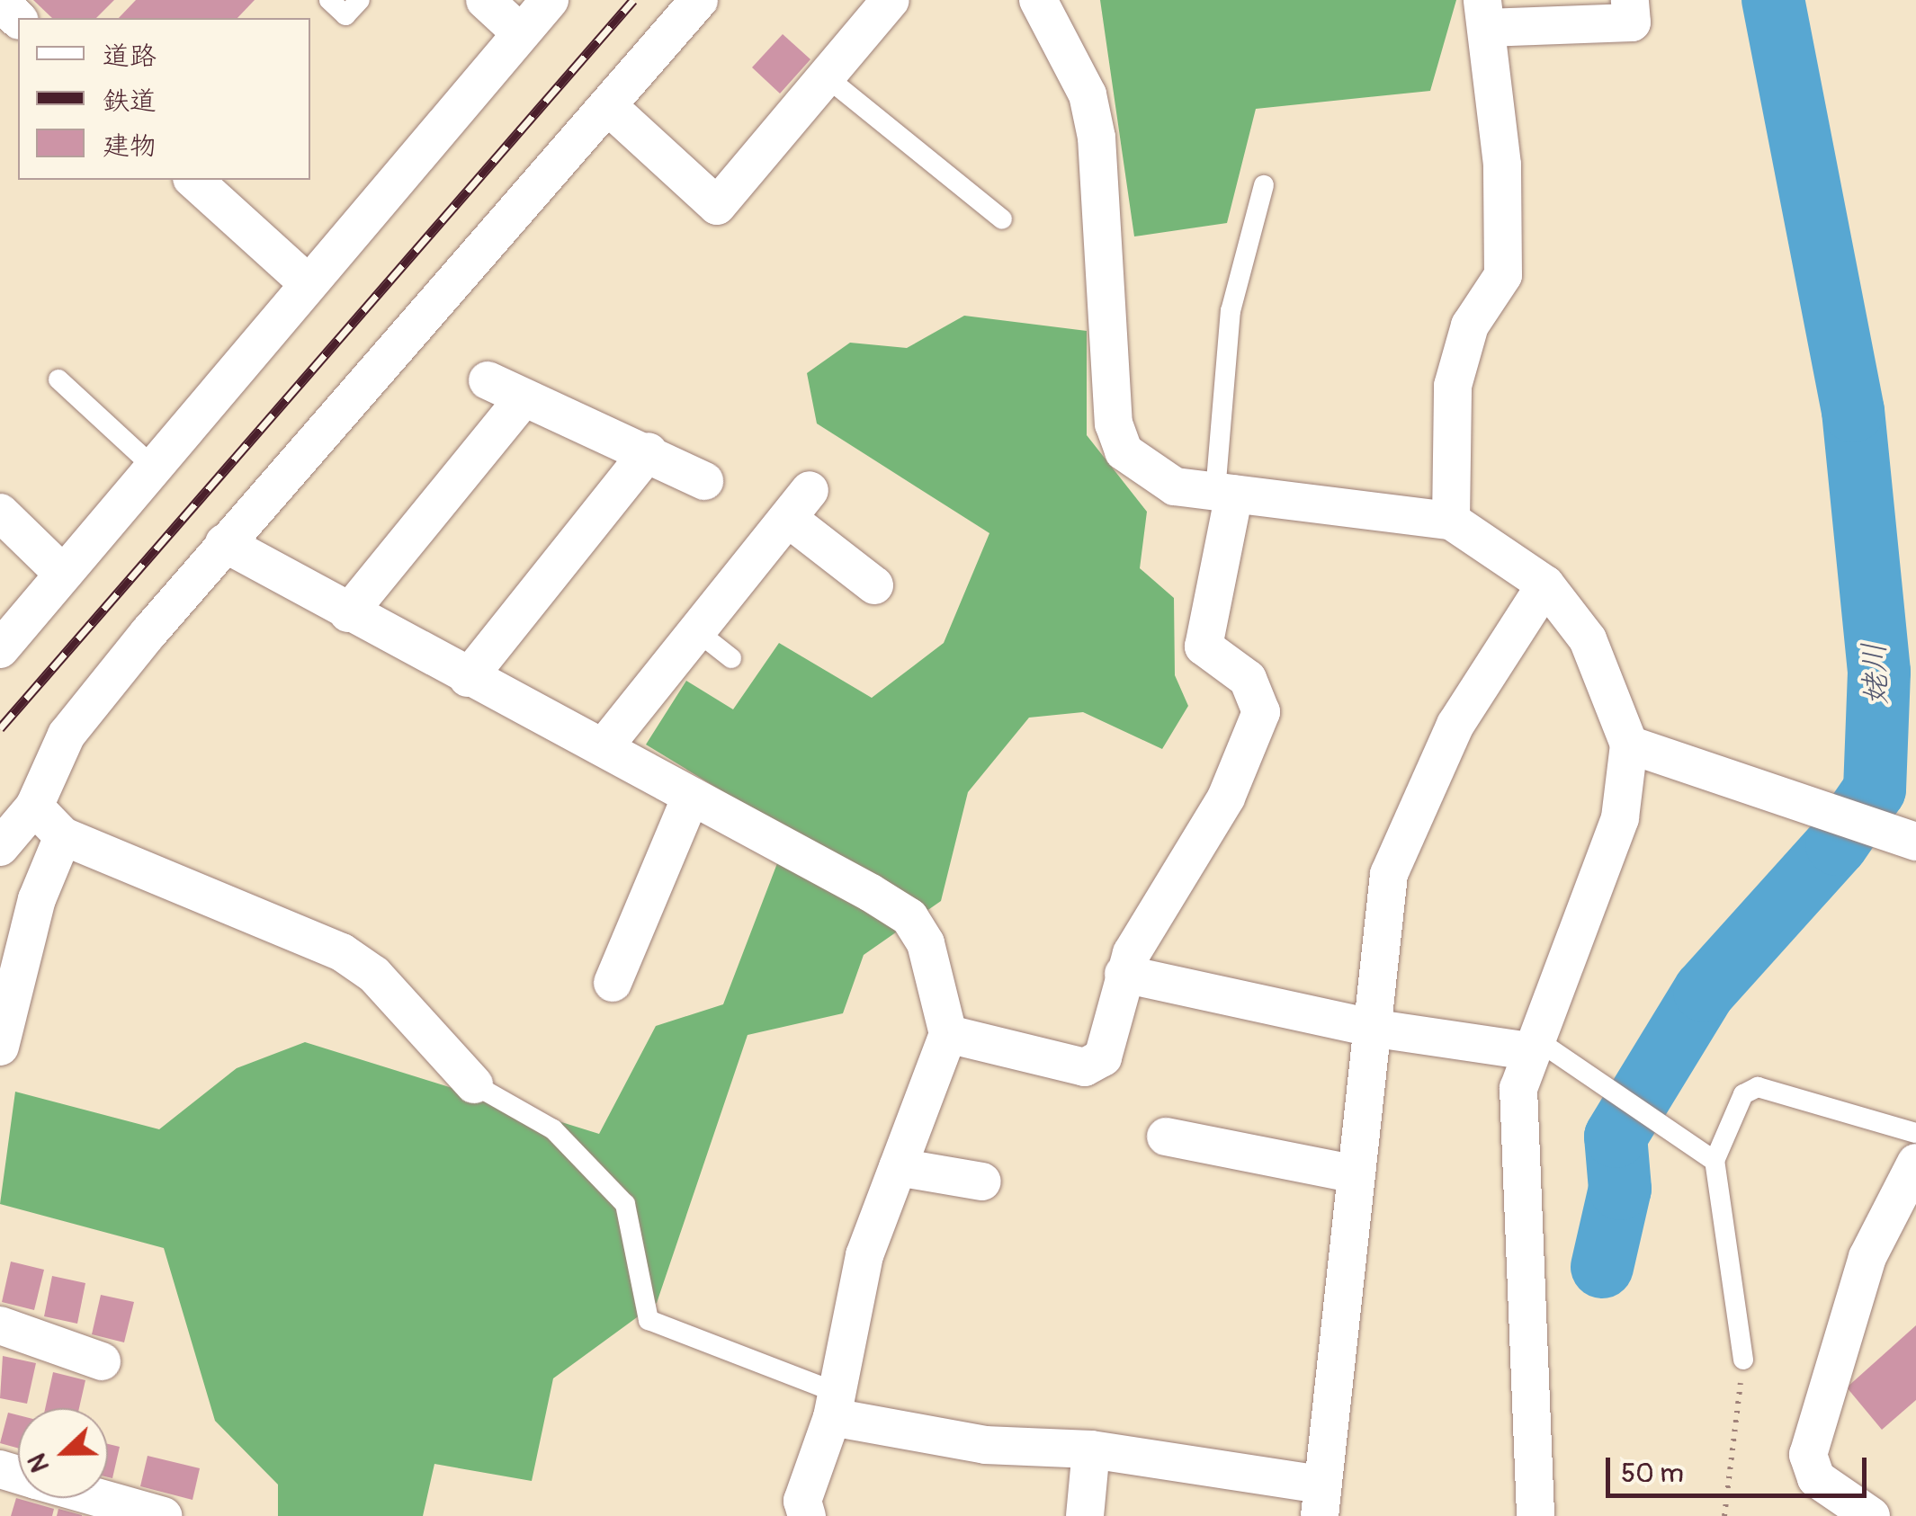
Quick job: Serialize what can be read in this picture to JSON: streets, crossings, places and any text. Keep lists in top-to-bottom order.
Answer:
{
  "water": ["姥川"],
  "legend": ["道路", "鉄道", "建物"],
  "scale_bar": "50 m",
  "north": "left"
}
